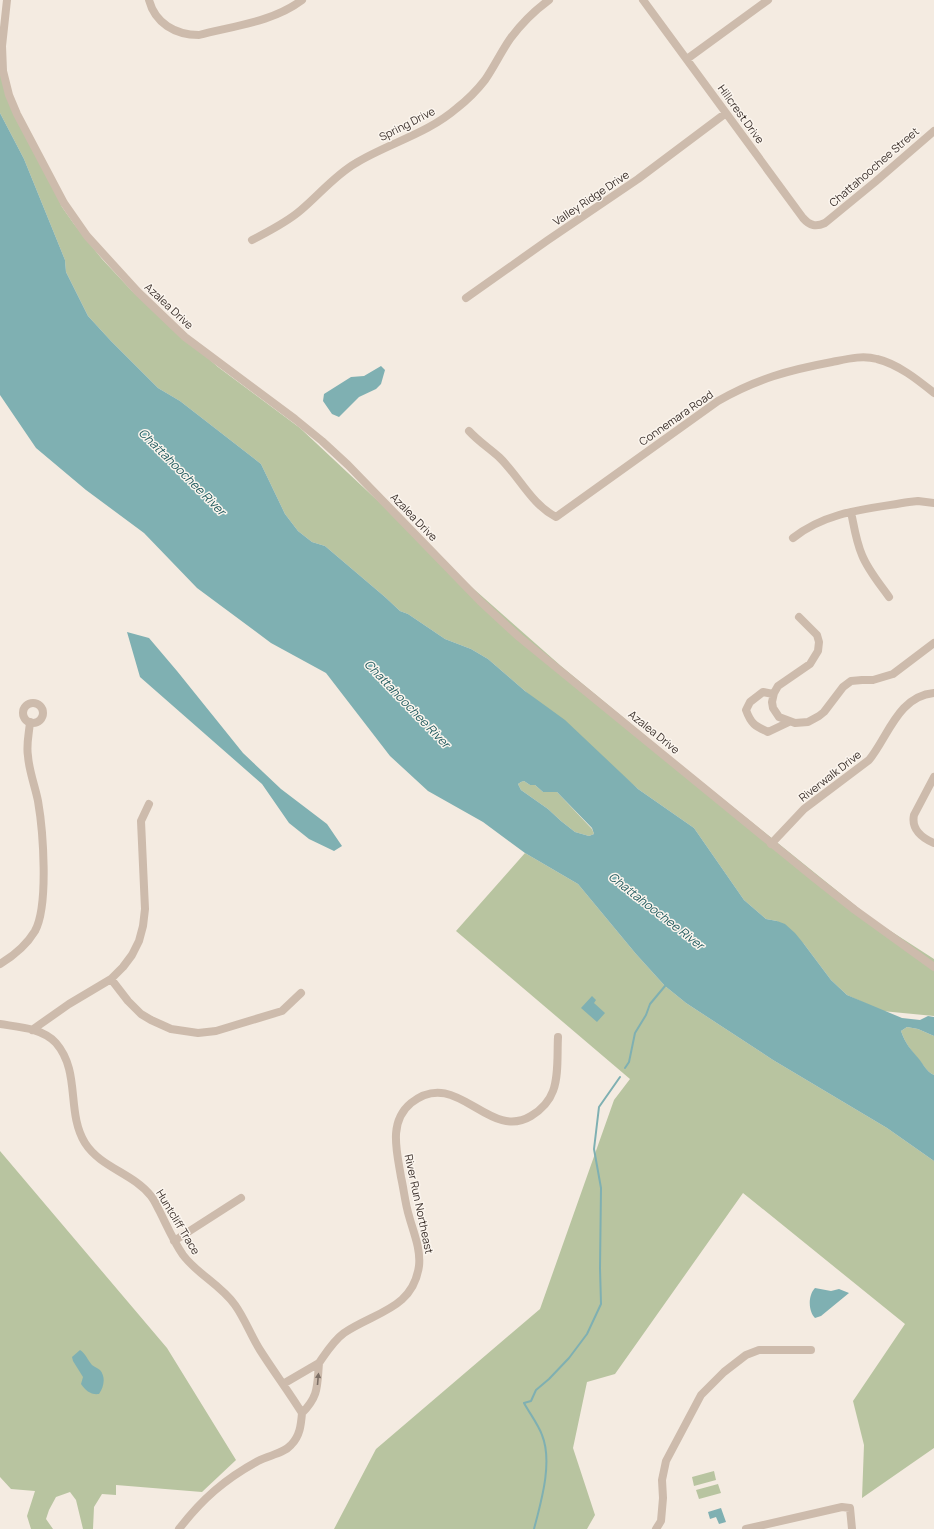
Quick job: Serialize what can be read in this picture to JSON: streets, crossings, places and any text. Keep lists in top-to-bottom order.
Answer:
{
  "streets": {
    "street": [
      "Hillcrest Drive",
      "Spring Drive",
      "Chattahoochee Street",
      "Valley Ridge Drive",
      "Azalea Drive",
      "Connemara Road",
      "Riverwalk Drive",
      "River Run Northeast",
      "Huntcliff Trace"
    ]
  },
  "crossings": [
    ["Hillcrest Drive", "Chattahoochee Street"],
    ["Hillcrest Drive", "Valley Ridge Drive"],
    ["Azalea Drive", "Riverwalk Drive"],
    ["River Run Northeast", "Huntcliff Trace"]
  ],
  "water": ["Chattahoochee River"]
}
